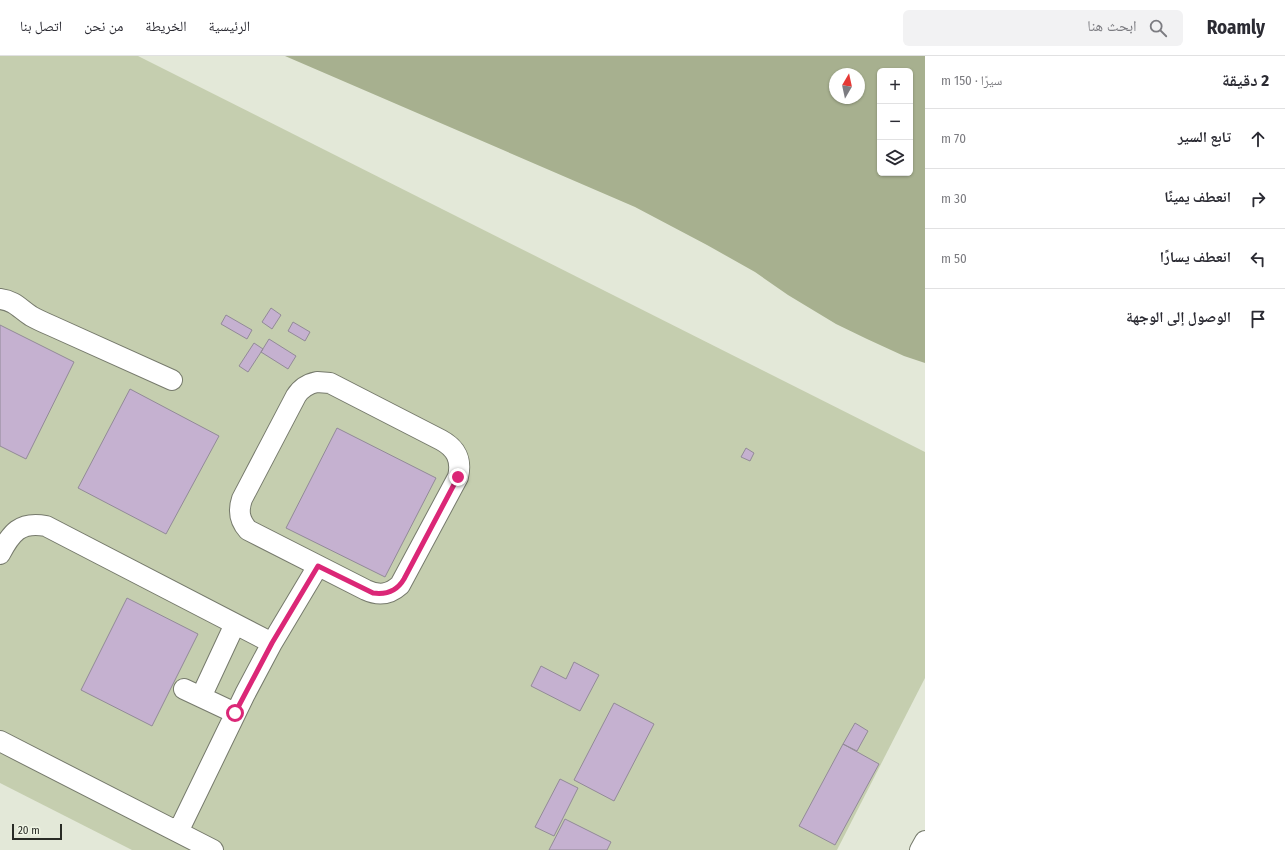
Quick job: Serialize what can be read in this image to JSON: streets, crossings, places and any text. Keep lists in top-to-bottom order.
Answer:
{
  "scale_bar": "20 m",
  "north": "top",
  "page": {
    "header": "Roamly",
    "search": "ابحث هنا",
    "nav": [
      "الرئيسية",
      "الخريطة",
      "من نحن",
      "اتصل بنا"
    ],
    "heading": ["2 دقيقة", "سيرًا · 150 m"],
    "map_buttons": ["+", "−"],
    "list": [
      ["تابع السير", "70 m"],
      ["انعطف يمينًا", "30 m"],
      ["انعطف يسارًا", "50 m"],
      "الوصول إلى الوجهة"
    ],
    "scale": "20 m"
  }
}
